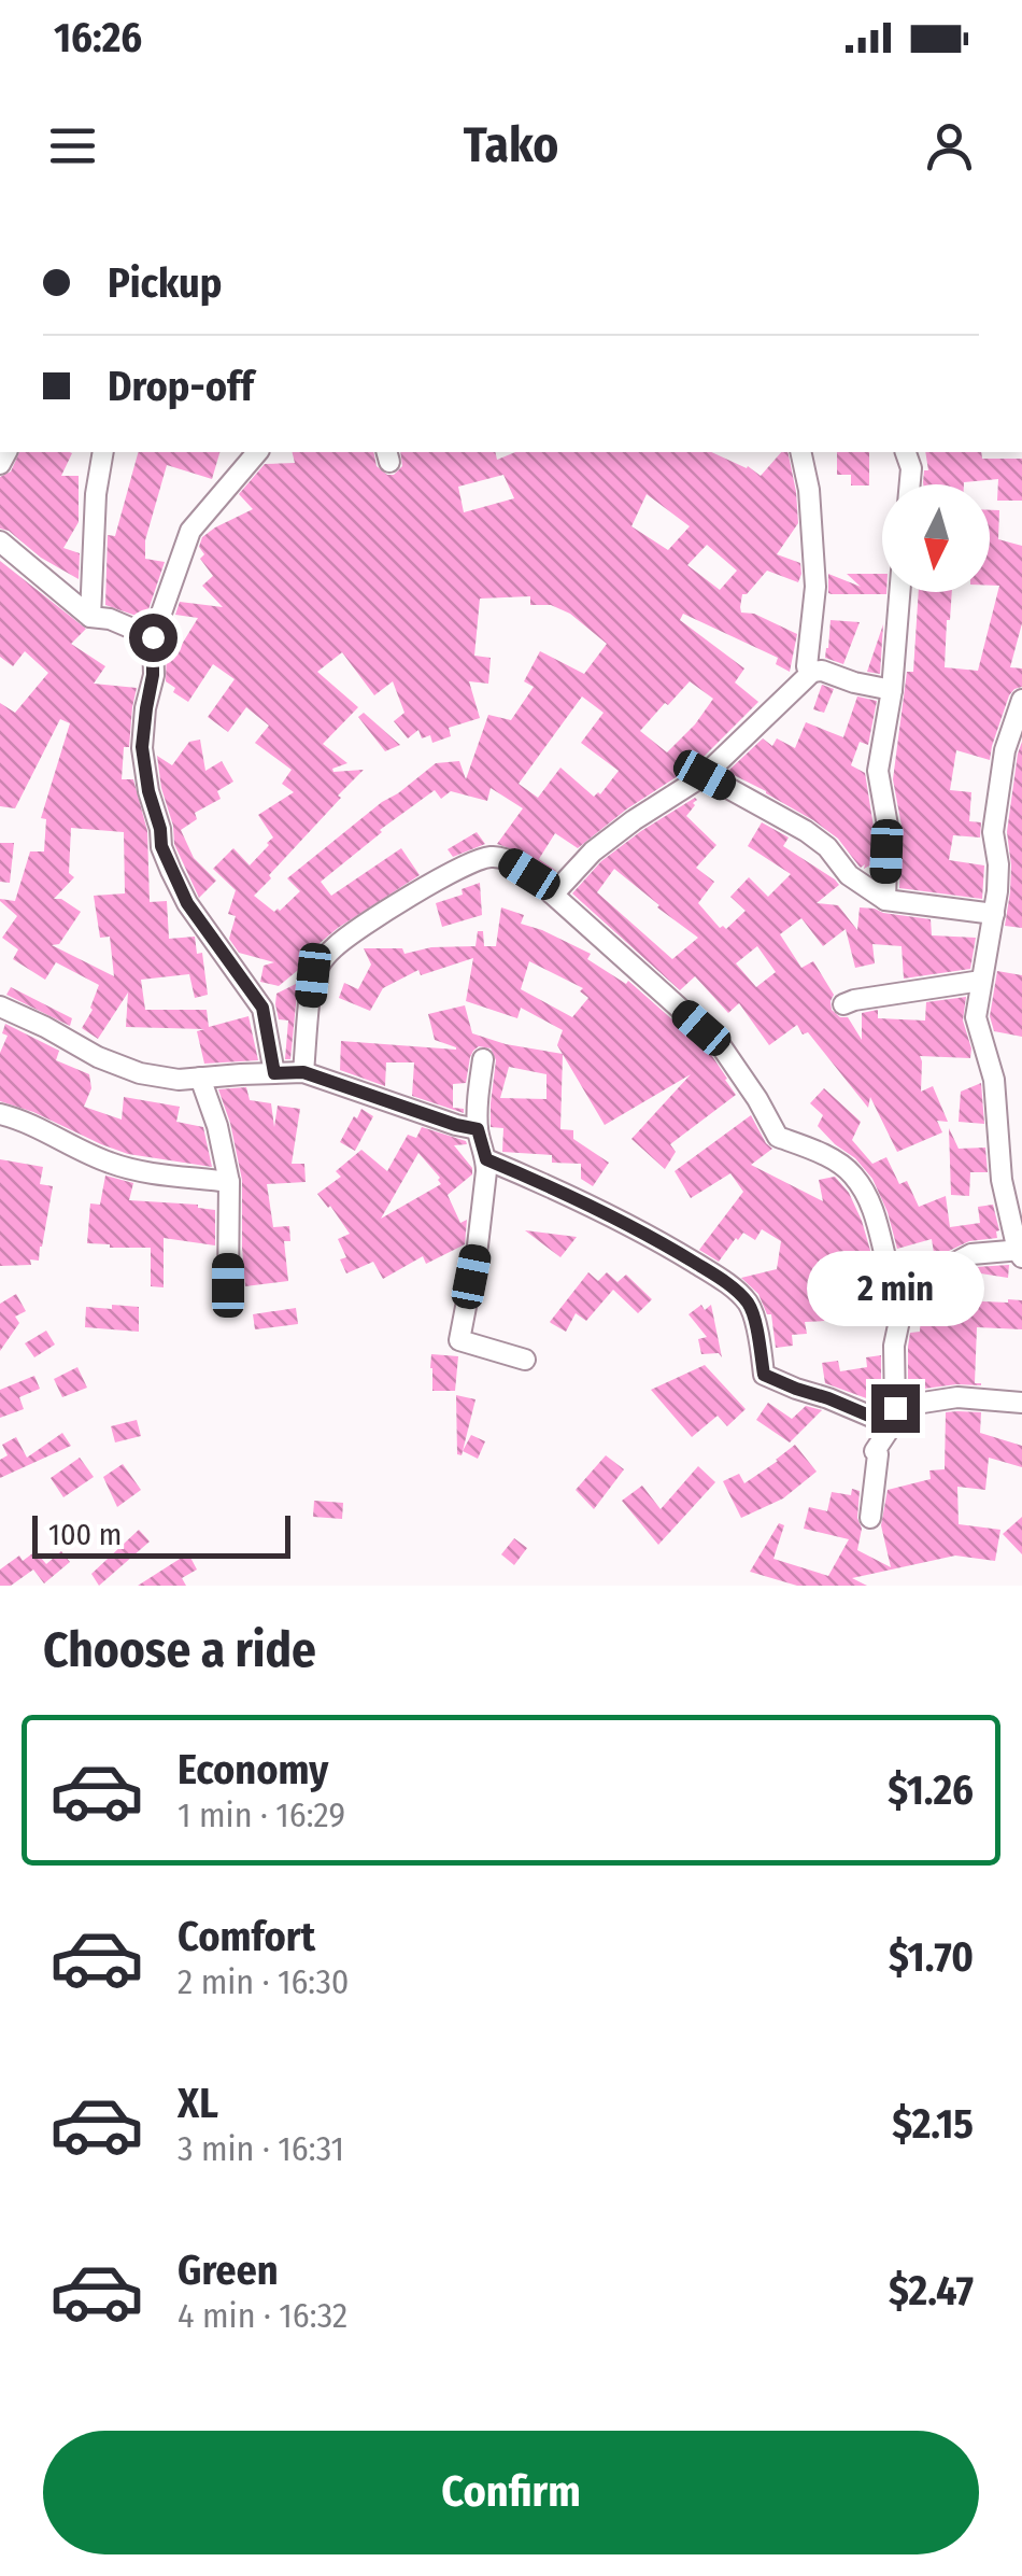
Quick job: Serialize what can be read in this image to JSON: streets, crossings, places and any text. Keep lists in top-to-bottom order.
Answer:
{
  "scale_bar": "100 m",
  "north": "bottom",
  "page": {
    "status": "16:26",
    "header": "Tako",
    "banner": ["Pickup", "Drop-off"],
    "bubble": "2 min",
    "scale": "100 m",
    "heading": "Choose a ride",
    "list": [
      {
        "name": "Economy",
        "note": "1 min · 16:29",
        "value": "$1.26"
      },
      {
        "name": "Comfort",
        "note": "2 min · 16:30",
        "value": "$1.70"
      },
      {
        "name": "XL",
        "note": "3 min · 16:31",
        "value": "$2.15"
      },
      {
        "name": "Green",
        "note": "4 min · 16:32",
        "value": "$2.47"
      }
    ],
    "buttons": "Confirm"
  }
}
